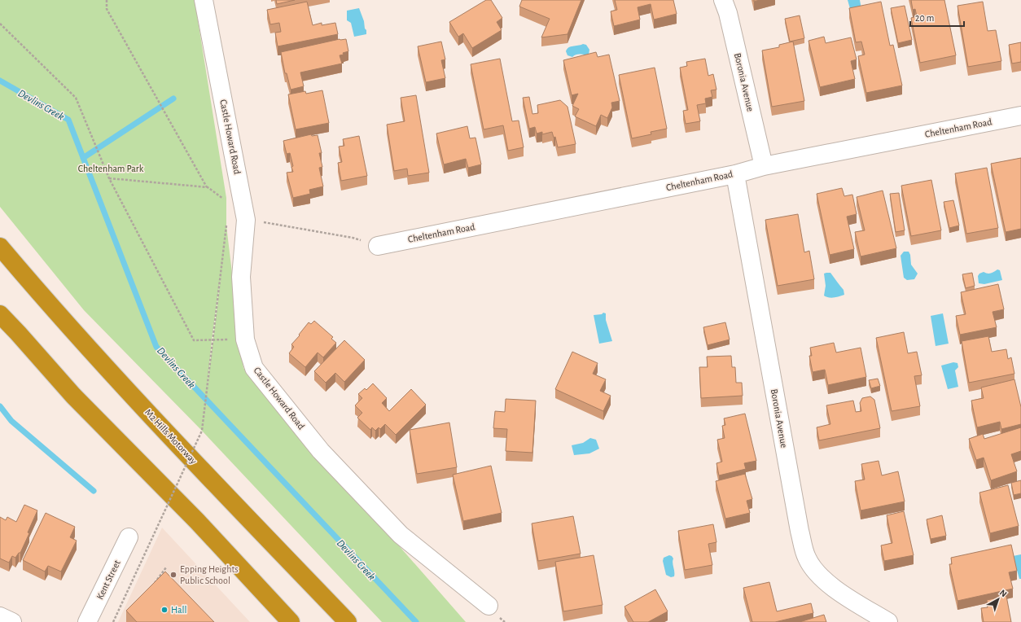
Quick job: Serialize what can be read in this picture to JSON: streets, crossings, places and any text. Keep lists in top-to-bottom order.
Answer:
{
  "streets": {
    "highway": ["M2 Hills Motorway"],
    "street": [
      "Boronia Avenue",
      "Cheltenham Road",
      "Castle Howard Road",
      "Kent Street"
    ]
  },
  "crossings": [
    ["Boronia Avenue", "Cheltenham Road"]
  ],
  "water": ["Devlins Creek"],
  "parks": ["Cheltenham Park"],
  "places": ["Epping Heights Public School", "Hall"],
  "scale_bar": "20 m",
  "north": "top right"
}
